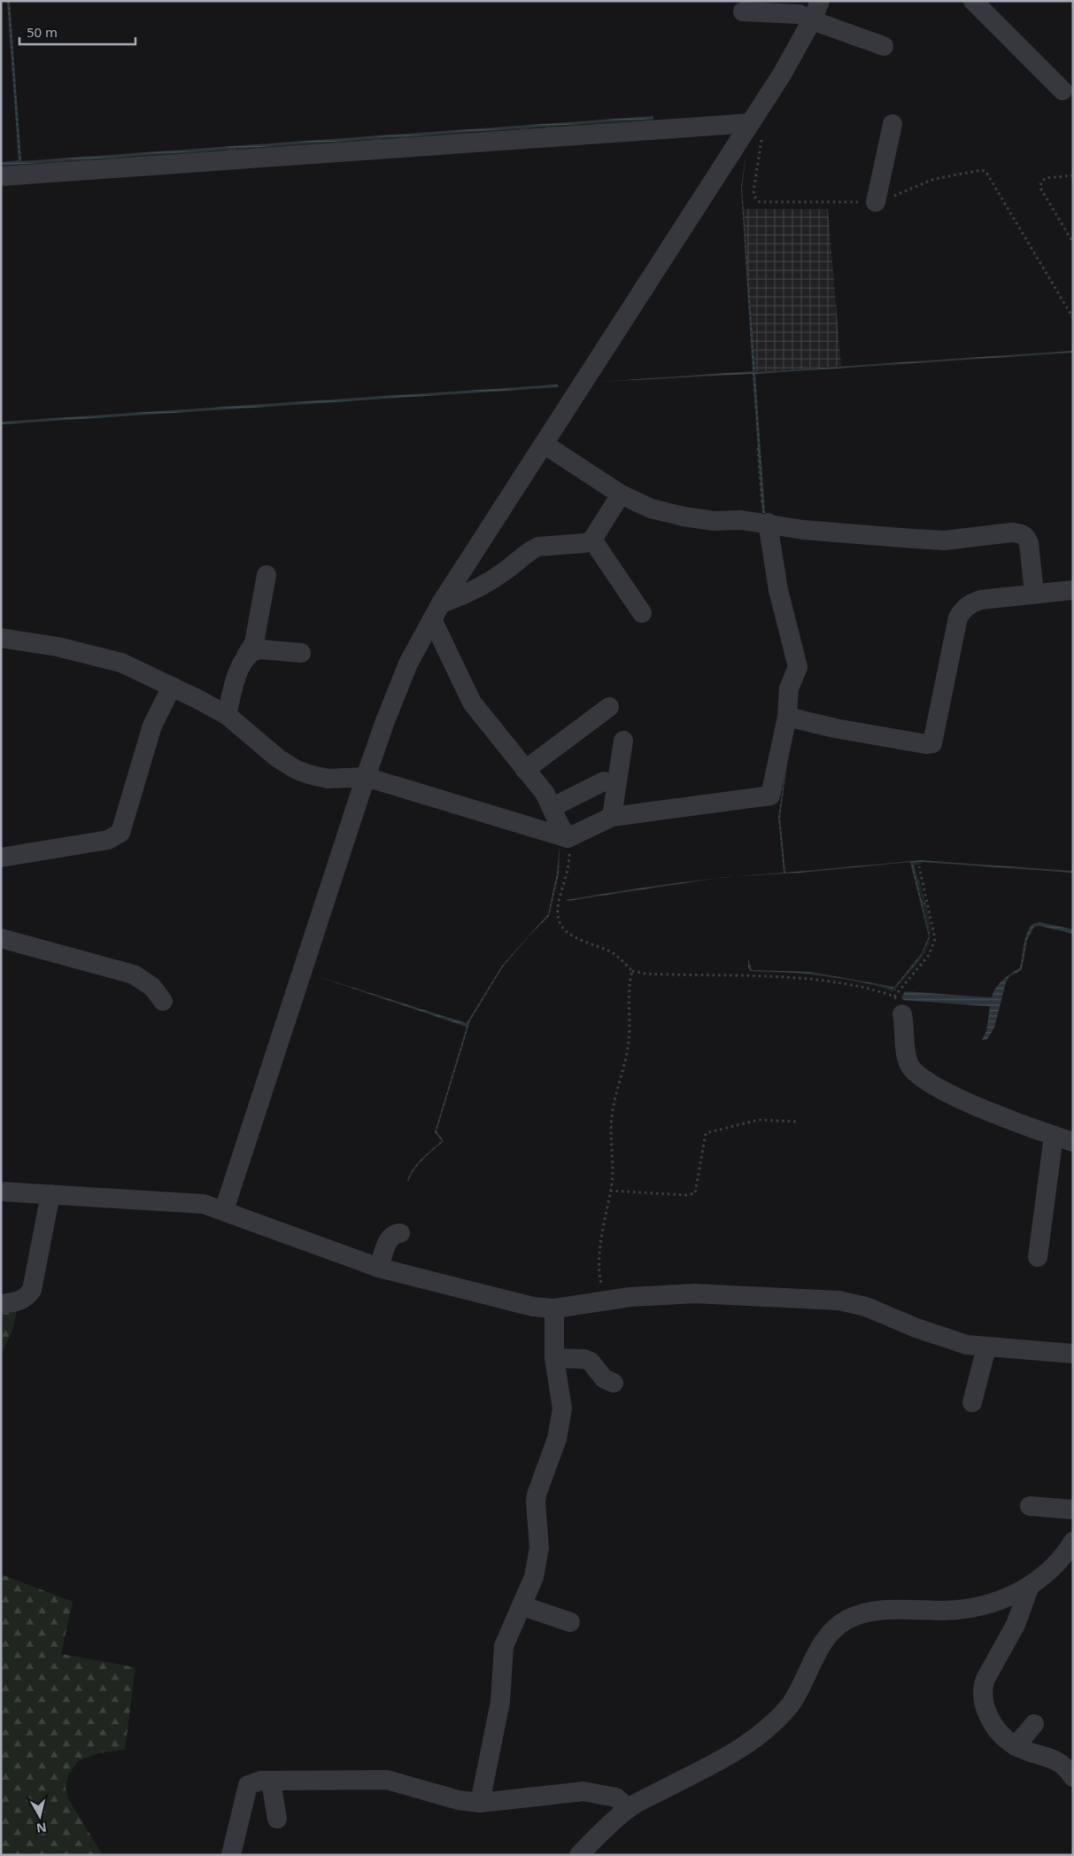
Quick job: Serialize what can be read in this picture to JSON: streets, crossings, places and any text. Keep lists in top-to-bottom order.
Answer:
{
  "scale_bar": "50 m",
  "north": "bottom"
}
